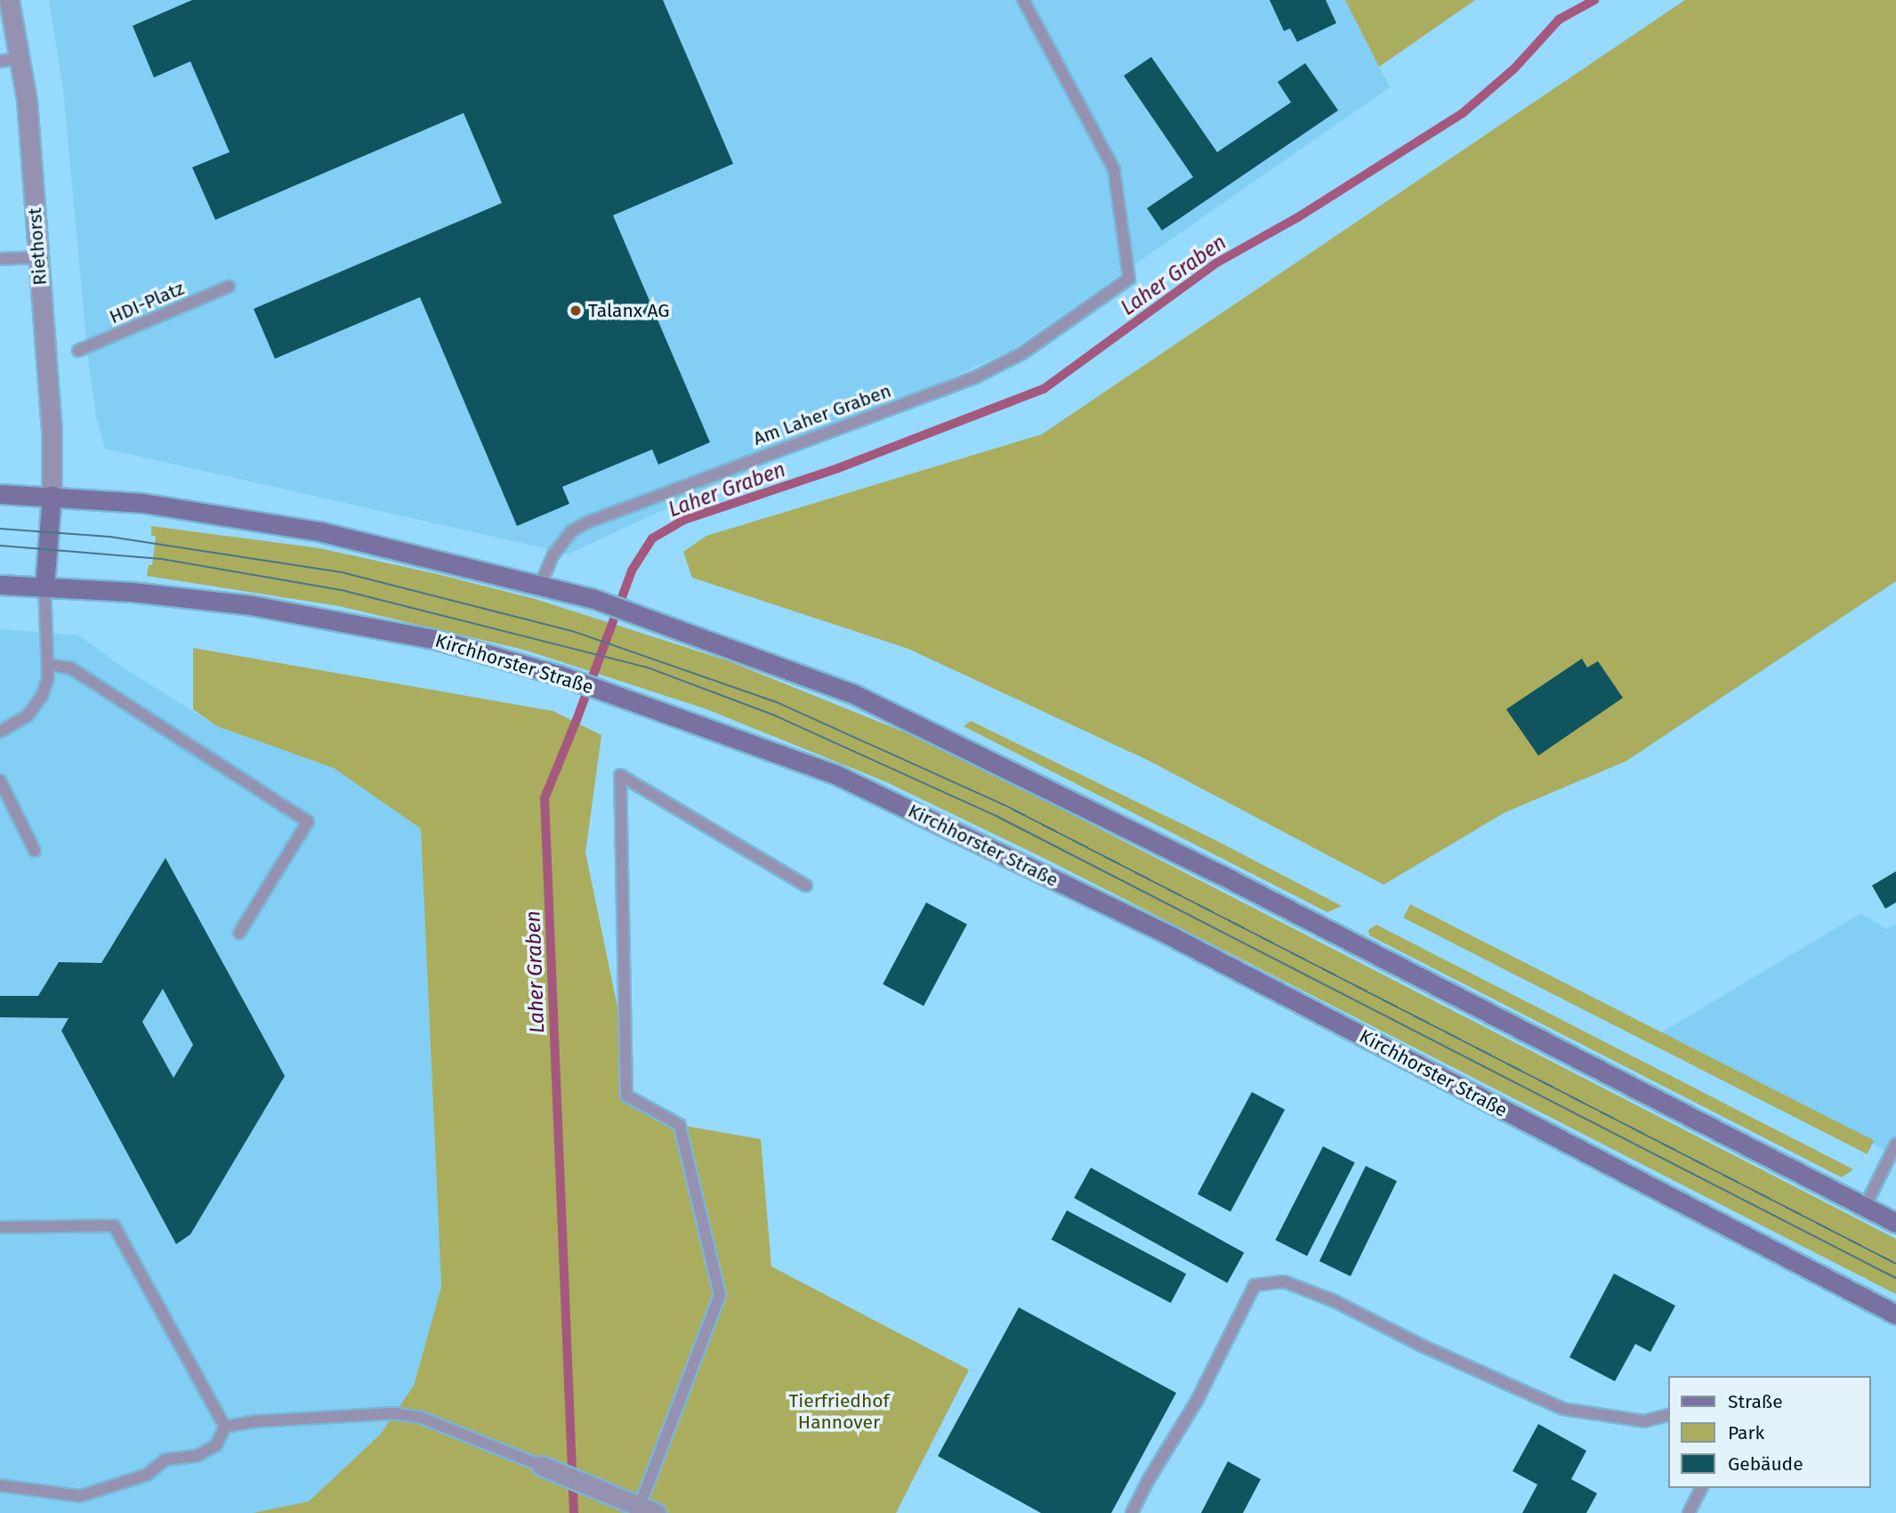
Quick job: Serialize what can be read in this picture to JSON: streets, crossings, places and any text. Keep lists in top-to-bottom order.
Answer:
{
  "streets": {
    "main road": ["Kirchhorster Straße"],
    "street": ["Riethorst"],
    "lane": ["HDI-Platz", "Am Laher Graben"]
  },
  "water": ["Laher Graben"],
  "parks": ["Tierfriedhof Hannover"],
  "places": ["Talanx AG"],
  "legend": ["Straße", "Park", "Gebäude"]
}
